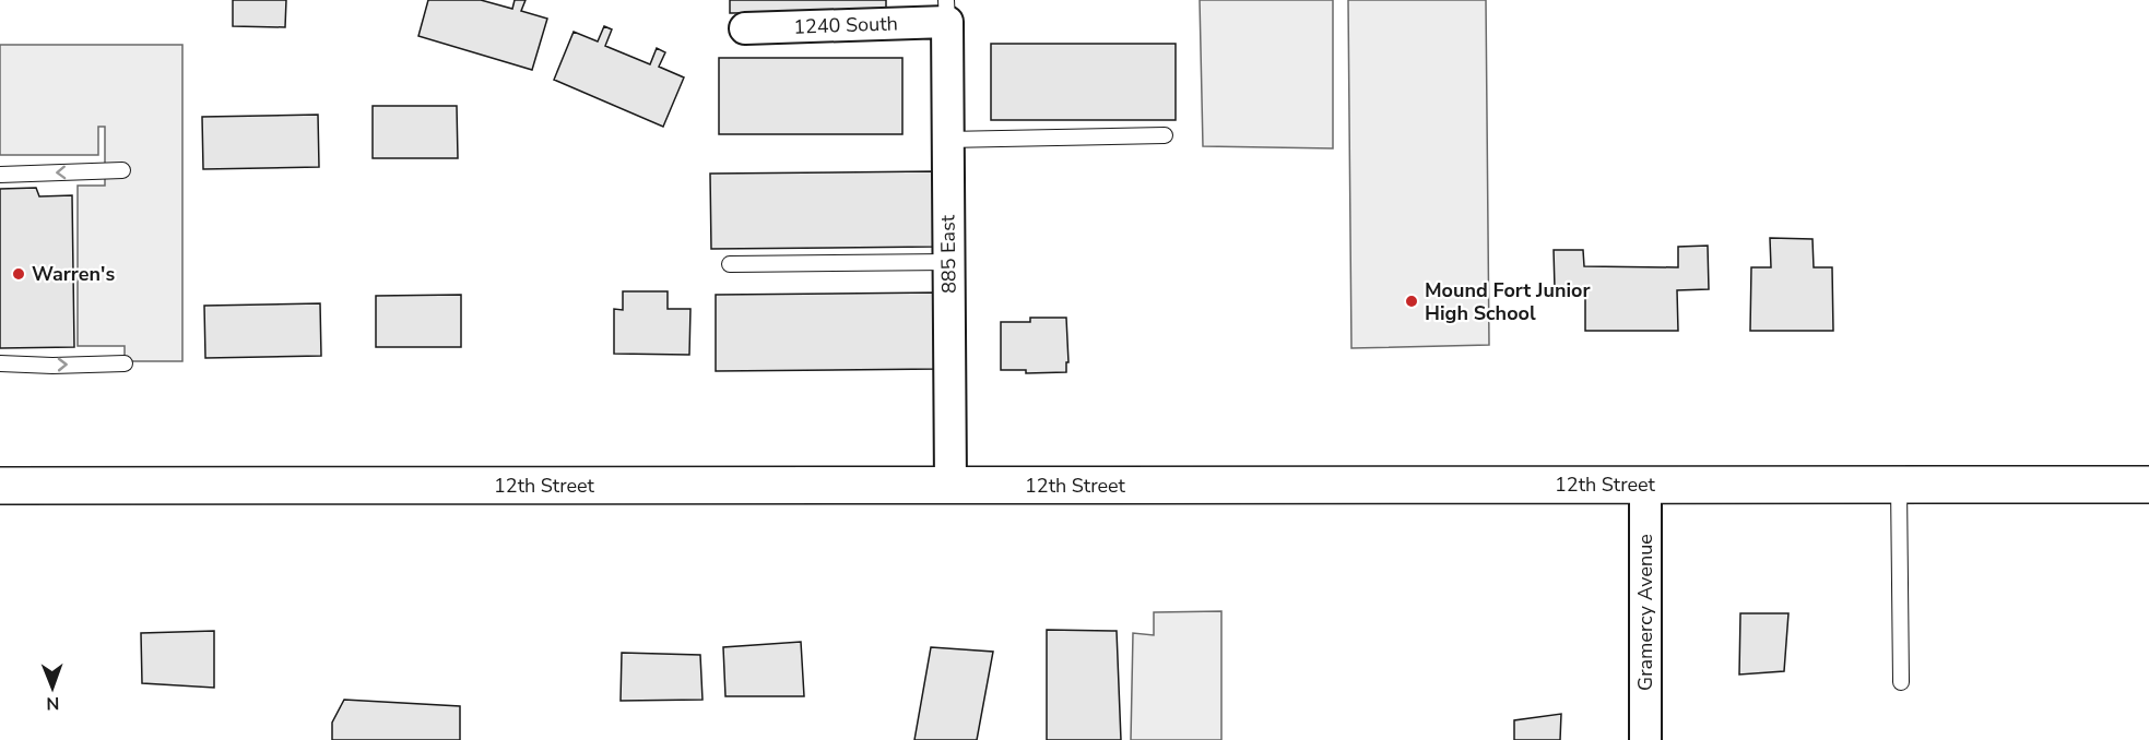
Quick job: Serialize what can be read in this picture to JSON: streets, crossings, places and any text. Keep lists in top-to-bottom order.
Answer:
{
  "streets": {
    "main road": ["12th Street"],
    "street": ["1240 South", "885 East", "Gramercy Avenue"]
  },
  "crossings": [
    ["1240 South", "885 East"],
    ["885 East", "12th Street"],
    ["12th Street", "Gramercy Avenue"]
  ],
  "places": ["Warren's", "Mound Fort Junior High School"],
  "north": "bottom"
}
